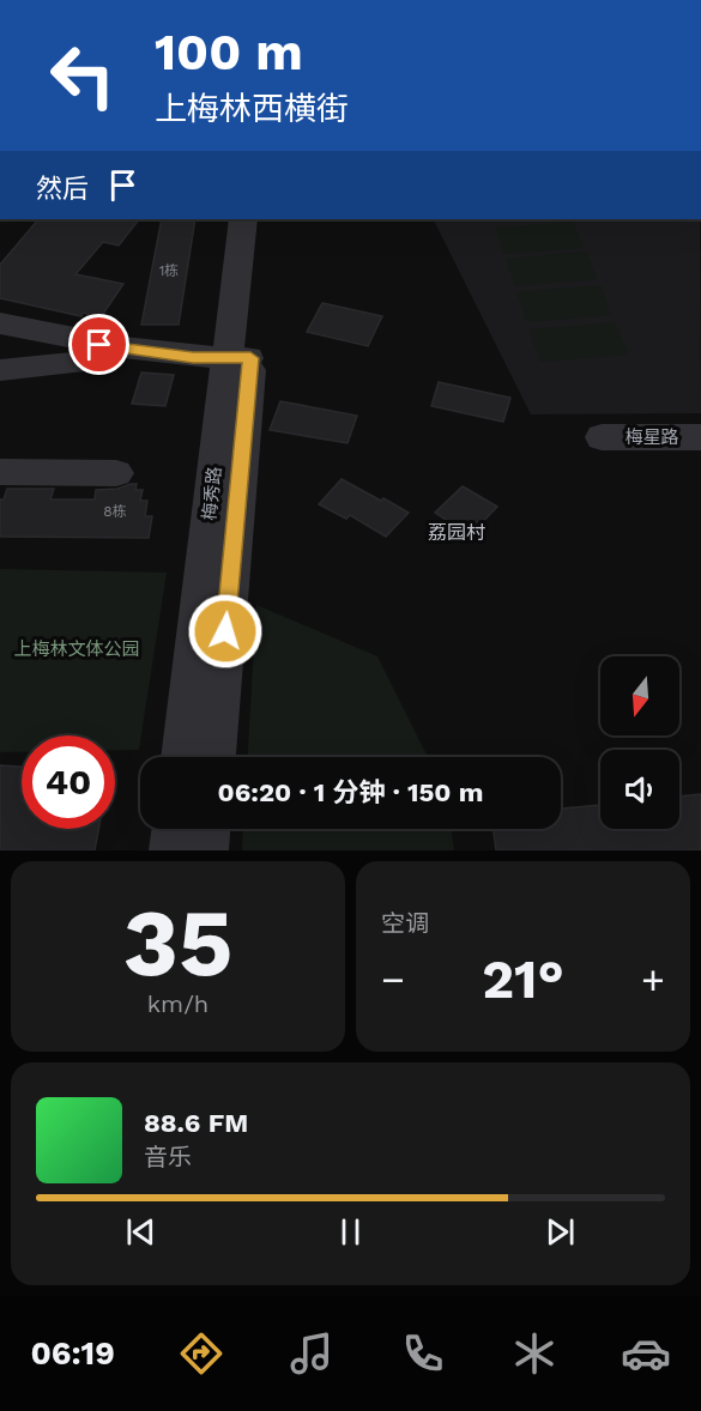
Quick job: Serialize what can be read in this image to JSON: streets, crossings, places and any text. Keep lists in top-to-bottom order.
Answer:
{
  "streets": {
    "street": ["梅星路", "梅秀路"]
  },
  "districts": ["荔园村"],
  "parks": ["上梅林文体公园"],
  "house_numbers": ["1栋", "8栋"],
  "north": "bottom",
  "page": {
    "turn": ["100 m", "上梅林西横街"],
    "then": "然后",
    "limit": "40",
    "trip": "06:20 · 1 分钟 · 150 m",
    "tile": [
      ["35", "km/h"],
      "空调"
    ],
    "heat": ["−", "21°", "+"],
    "song": ["88.6 FM", "音乐"],
    "tabs": "06:19"
  }
}
